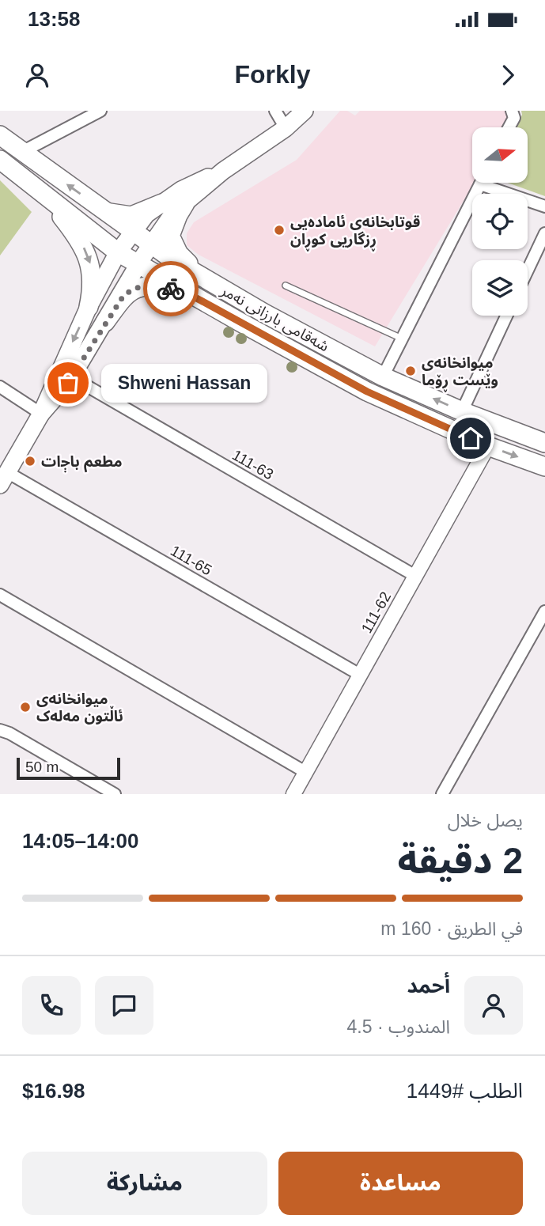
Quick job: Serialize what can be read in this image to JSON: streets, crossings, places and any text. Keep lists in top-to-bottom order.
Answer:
{
  "streets": {
    "main road": ["شەقامی بارزانی نەمر"],
    "street": ["111-63", "111-65", "111-62"]
  },
  "crossings": [
    ["شەقامی بارزانی نەمر", "111-62"],
    ["111-63", "111-62"],
    ["111-65", "111-62"]
  ],
  "places": [
    "قوتابخانەی ئامادەیی ڕزگاریی کوڕان",
    "میوانخانەی وێست ڕۆما",
    "Shweni Hassan",
    "مطعم باﭴات",
    "میوانخانەی ئاڵتون مەلەک"
  ],
  "scale_bar": "50 m",
  "north": "right",
  "page": {
    "status": "13:58",
    "header": "Forkly",
    "bubble": "Shweni Hassan",
    "scale": "50 m",
    "heading": ["2 دقيقة", "يصل خلال", "14:00–14:05"],
    "panel": [
      "أحمد",
      "المندوب · 4.5",
      "الطلب #1449",
      "$16.98"
    ],
    "bar": "في الطريق · 160 m",
    "buttons": ["مساعدة", "مشاركة"]
  }
}
